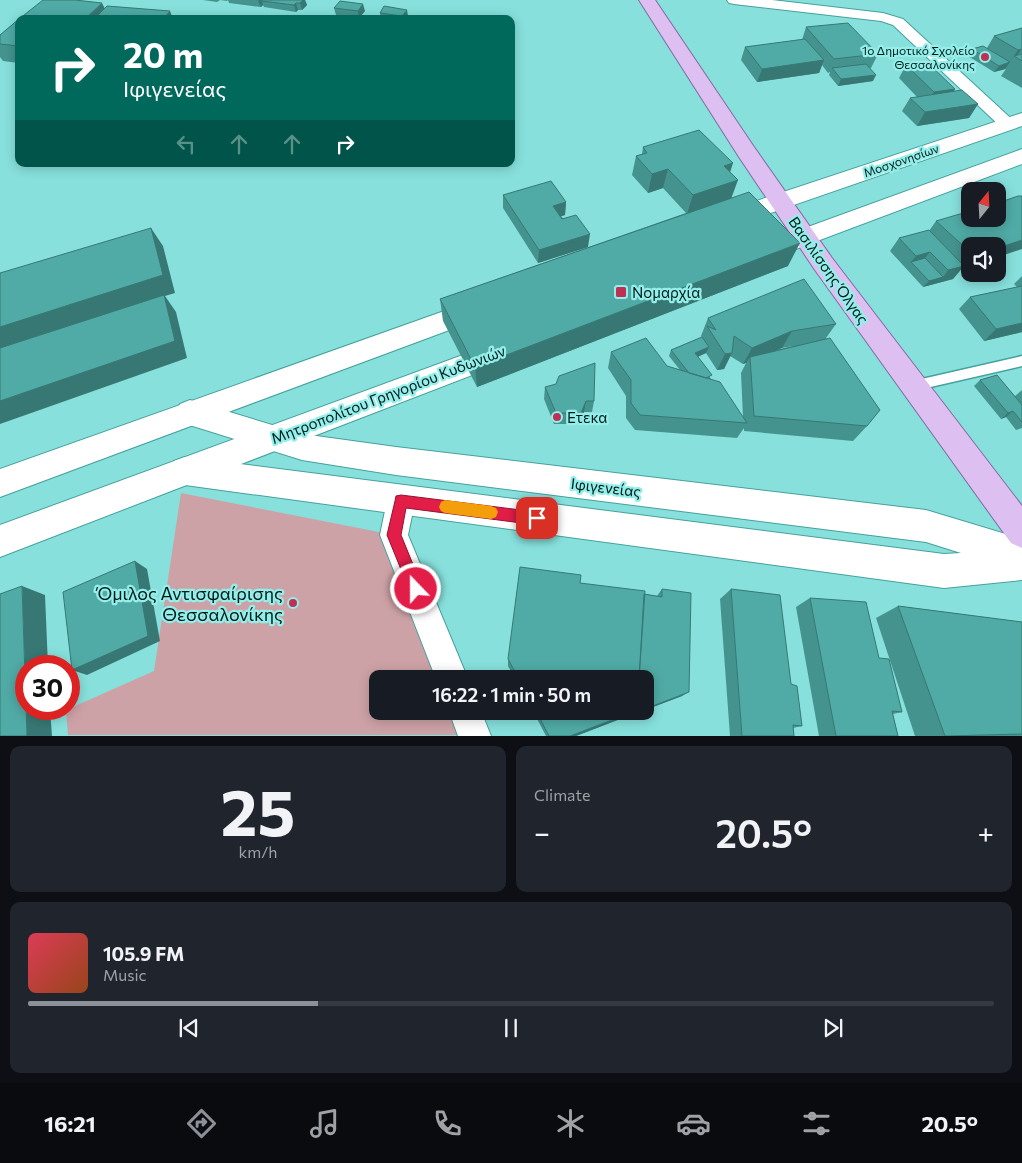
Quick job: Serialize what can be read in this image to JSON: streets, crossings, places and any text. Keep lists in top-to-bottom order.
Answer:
{
  "streets": {
    "main road": [
      "Μοσχονησίων",
      "Βασιλίσσης Όλγας",
      "Μητροπολίτου Γρηγορίου Κυδωνιών",
      "Ιφιγενείας"
    ]
  },
  "crossings": [
    ["Μοσχονησίων", "Βασιλίσσης Όλγας"],
    ["Μητροπολίτου Γρηγορίου Κυδωνιών", "Ιφιγενείας"]
  ],
  "places": {
    "other": ["1ο Δημοτικό Σχολείο Θεσσαλονίκης", "Ετεκα", "Όμιλος Αντισφαίρισης Θεσσαλονίκης"],
    "transit": ["Νομαρχία"]
  },
  "north": "top",
  "page": {
    "turn": ["20 m", "Ιφιγενείας"],
    "limit": "30",
    "trip": "16:22 · 1 min · 50 m",
    "tile": [
      ["25", "km/h"],
      "Climate"
    ],
    "heat": ["−", "20.5°", "+"],
    "song": ["105.9 FM", "Music"],
    "tabs": ["16:21", "20.5°"]
  }
}
